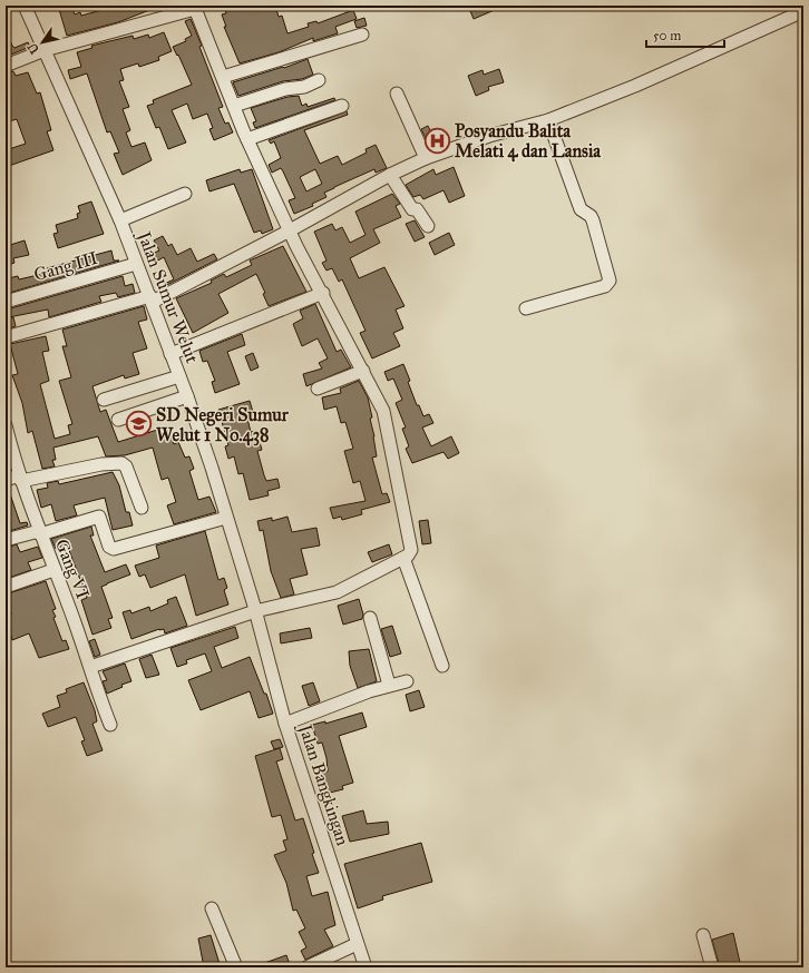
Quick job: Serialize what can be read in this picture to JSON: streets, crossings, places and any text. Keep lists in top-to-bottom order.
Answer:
{
  "streets": {
    "street": [
      "Gang III",
      "Jalan Sumur Welut",
      "Gang VI",
      "Jalan Bangkingan"
    ]
  },
  "crossings": [
    ["Gang III", "Jalan Sumur Welut"],
    ["Jalan Sumur Welut", "Jalan Bangkingan"]
  ],
  "places": {
    "hospital": ["Posyandu Balita Melati 4 dan Lansia"],
    "school or university": ["SD Negeri Sumur Welut 1 No.438"]
  },
  "scale_bar": "50 m",
  "north": "bottom left"
}
